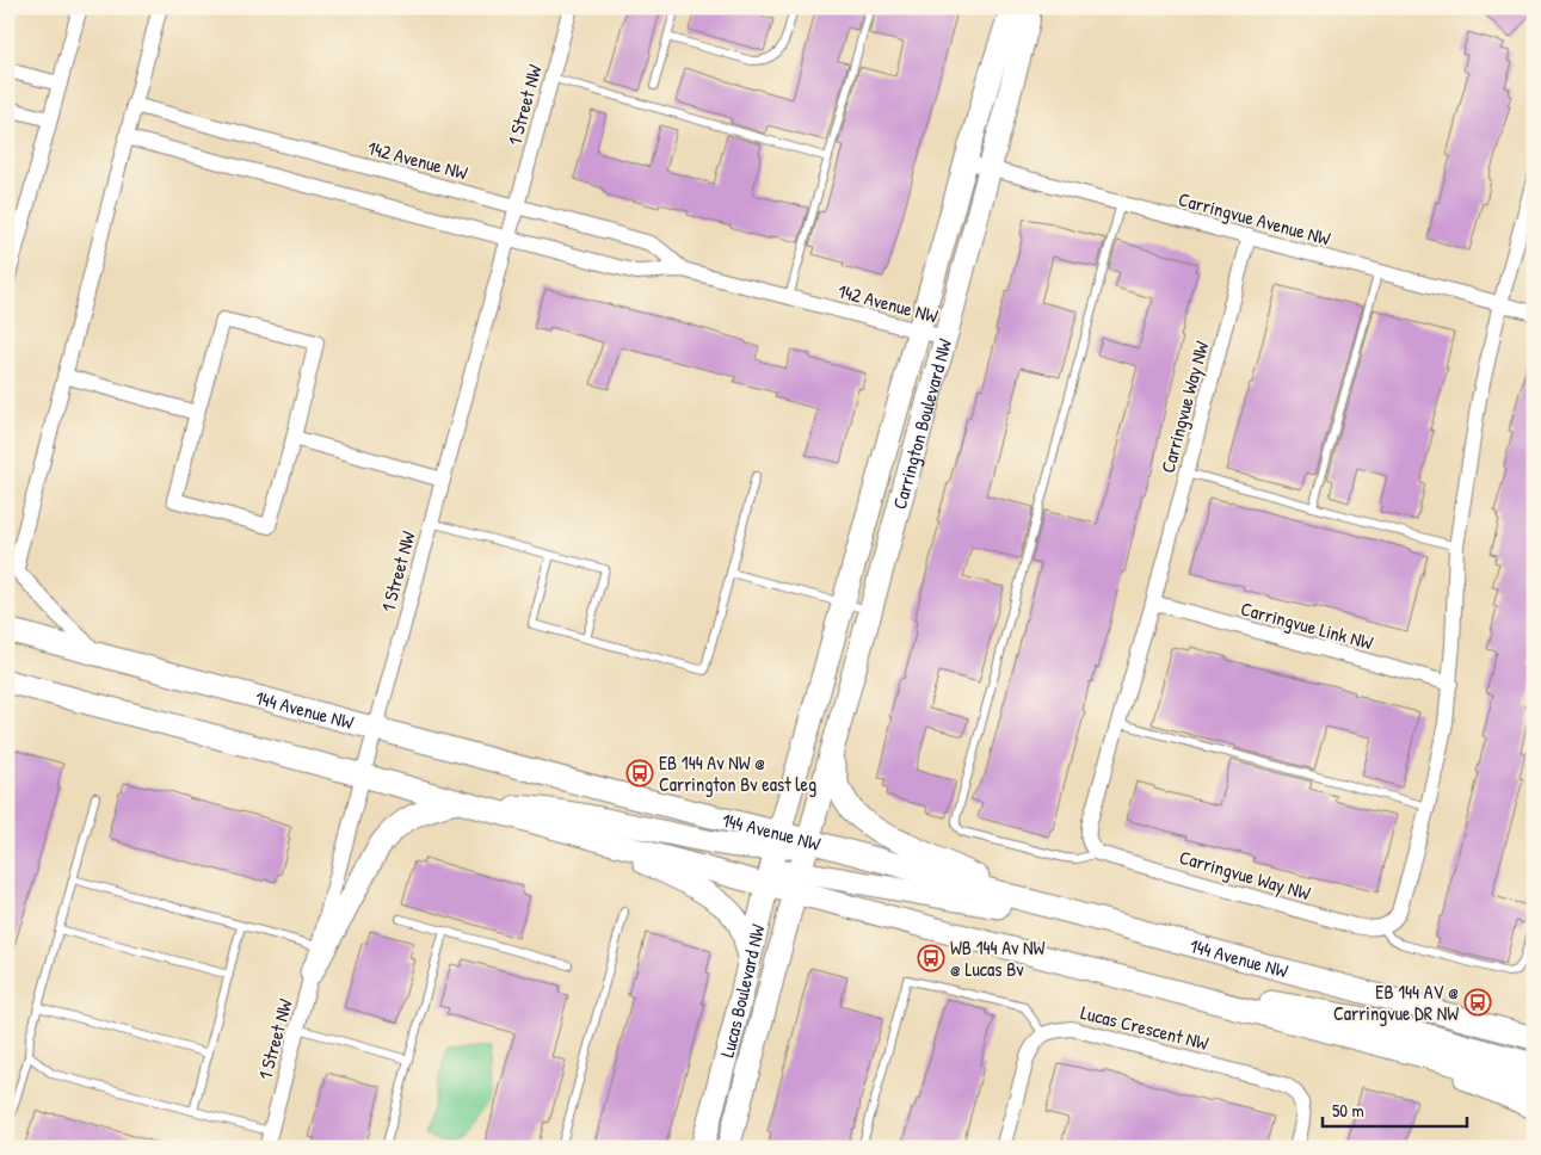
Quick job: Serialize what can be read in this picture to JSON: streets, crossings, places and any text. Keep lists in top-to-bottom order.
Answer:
{
  "streets": {
    "main road": ["Carrington Boulevard NW", "144 Avenue NW", "Lucas Boulevard NW"],
    "street": [
      "1 Street NW",
      "142 Avenue NW",
      "Carringvue Avenue NW",
      "Carringvue Way NW",
      "Carringvue Link NW",
      "Lucas Crescent NW"
    ]
  },
  "crossings": [
    ["1 Street NW", "142 Avenue NW"],
    ["1 Street NW", "144 Avenue NW"],
    ["142 Avenue NW", "Carrington Boulevard NW"],
    ["Carringvue Avenue NW", "Carringvue Way NW"],
    ["Carringvue Avenue NW", "Carrington Boulevard NW"],
    ["Carringvue Way NW", "Carringvue Link NW"],
    ["Carrington Boulevard NW", "144 Avenue NW"],
    ["Carrington Boulevard NW", "Lucas Boulevard NW"],
    ["144 Avenue NW", "Lucas Boulevard NW"]
  ],
  "places": {
    "bus stop": ["EB 144 Av NW @ Carrington Bv east leg", "WB 144 Av NW @ Lucas Bv", "EB 144 AV @ Carringvue DR NW"]
  },
  "scale_bar": "50 m"
}
